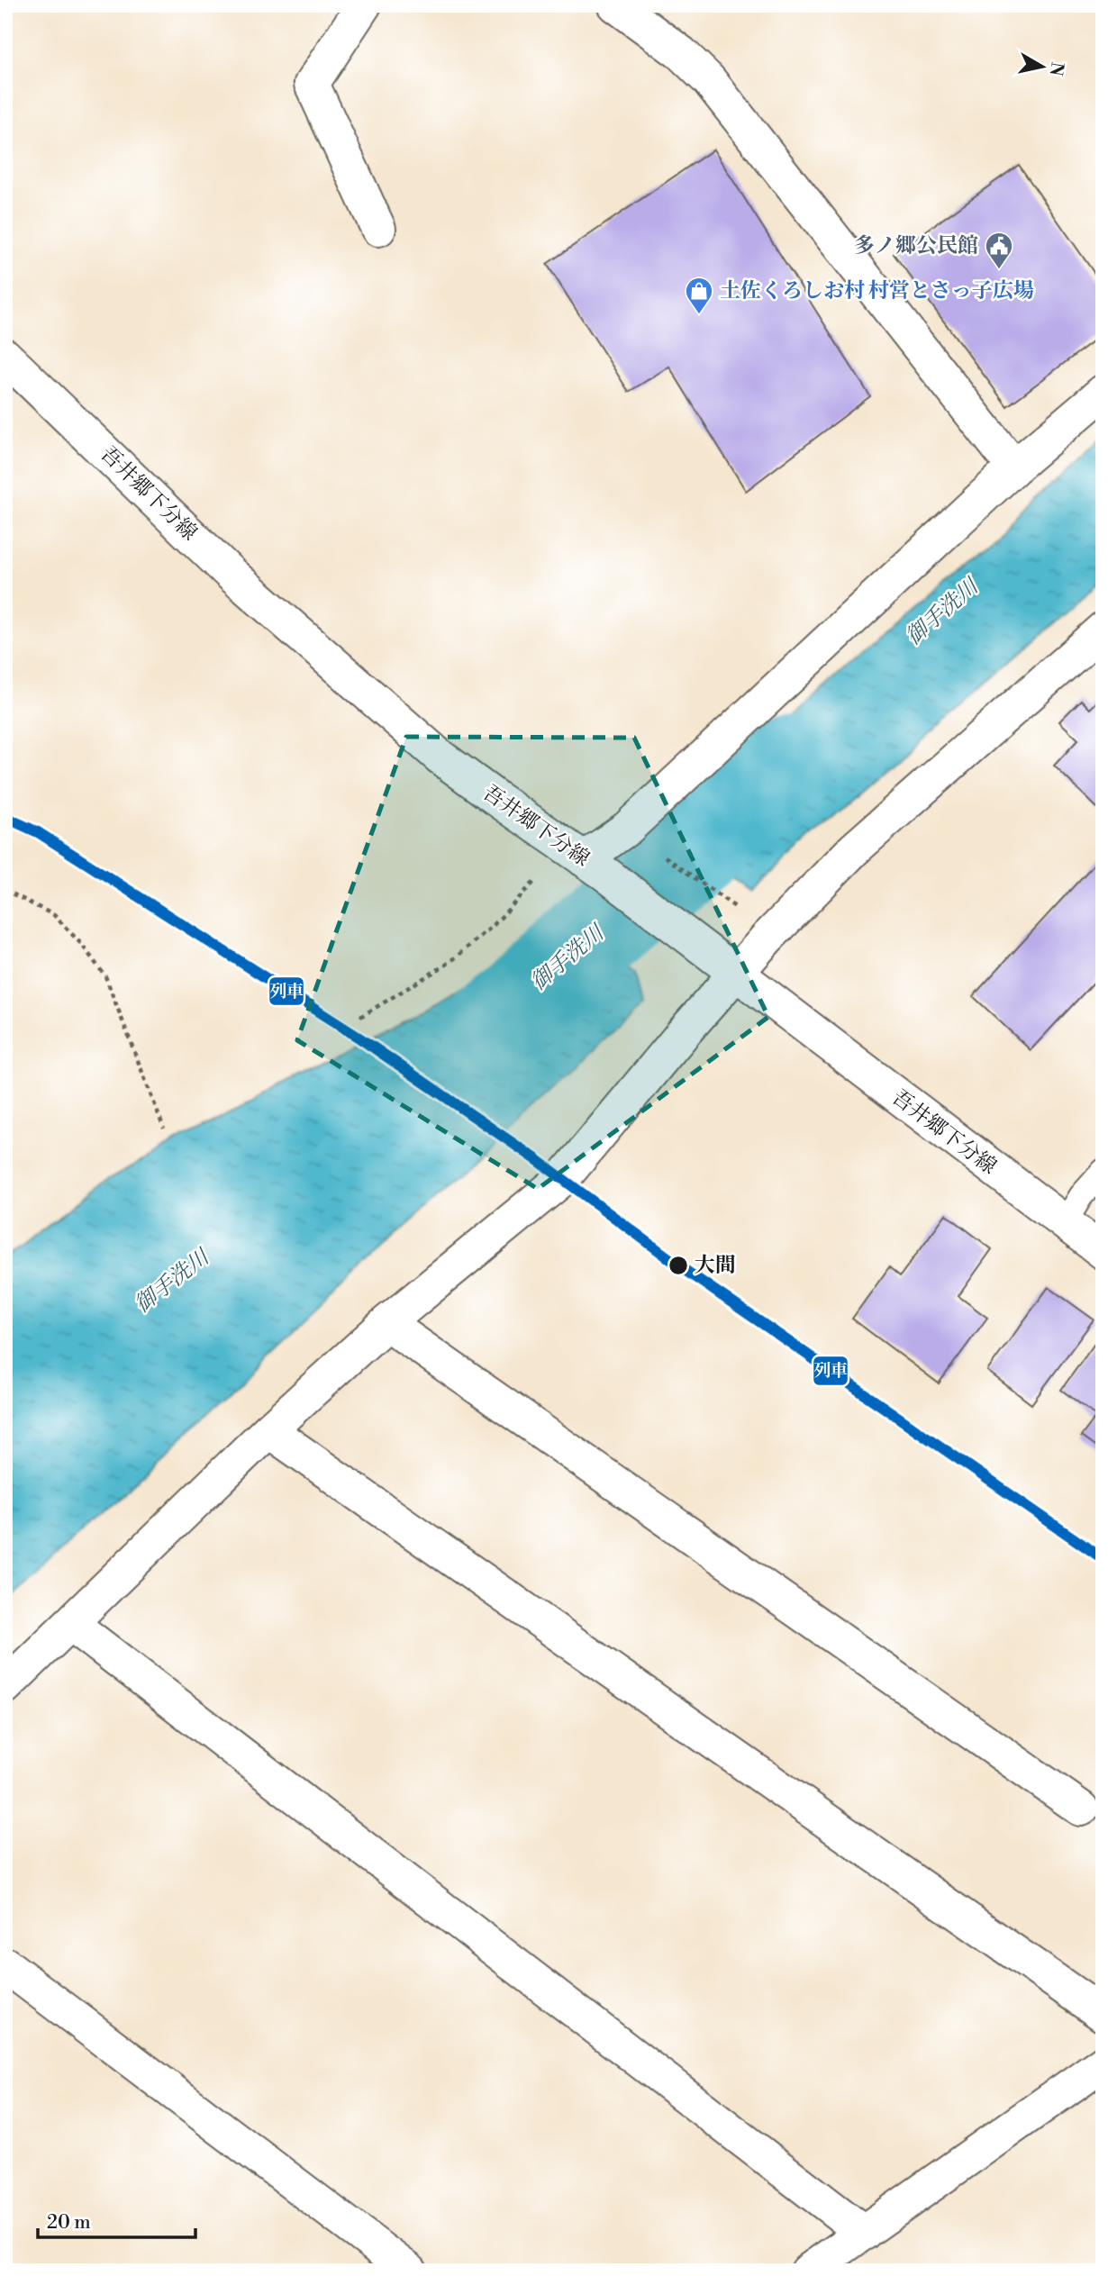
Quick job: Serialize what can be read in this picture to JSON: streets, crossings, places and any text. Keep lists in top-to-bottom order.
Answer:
{
  "streets": {
    "street": ["吾井郷下分線"]
  },
  "water": ["御手洗川"],
  "places": {
    "public building": ["多ノ郷公民館"],
    "shop": ["土佐くろしお村 村営とさっ子広場"],
    "other": ["大間"]
  },
  "lines": ["transit line 列車"],
  "scale_bar": "20 m",
  "north": "right"
}
